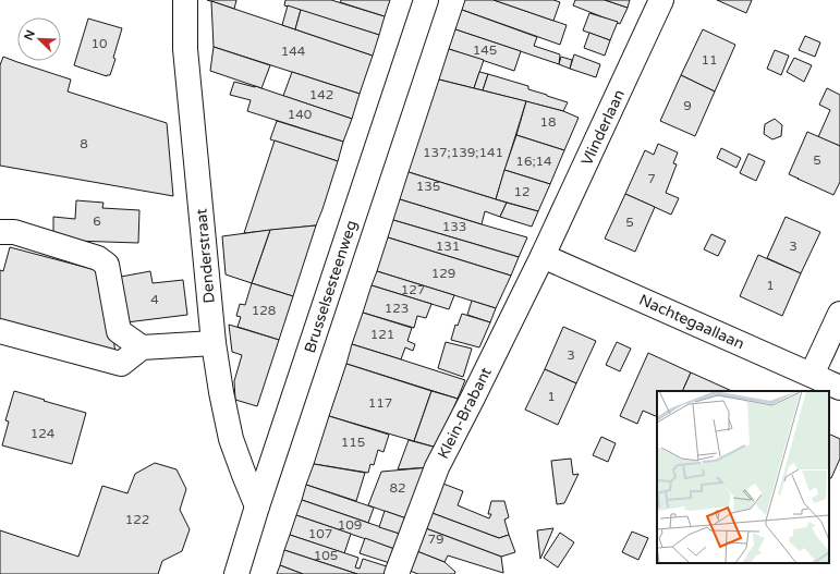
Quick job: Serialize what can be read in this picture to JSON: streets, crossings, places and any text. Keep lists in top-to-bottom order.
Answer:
{
  "streets": {
    "street": [
      "Vlinderlaan",
      "Denderstraat",
      "Brusselsesteenweg",
      "Nachtegaallaan",
      "Klein-Brabant"
    ]
  },
  "crossings": [
    ["Vlinderlaan", "Nachtegaallaan"],
    ["Vlinderlaan", "Klein-Brabant"],
    ["Denderstraat", "Brusselsesteenweg"],
    ["Nachtegaallaan", "Klein-Brabant"]
  ],
  "house_numbers": [
    "10",
    "145",
    "144",
    "11",
    "142",
    "9",
    "140",
    "18",
    "8",
    "137;139;141",
    "5",
    "16;14",
    "7",
    "135",
    "12",
    "6",
    "5",
    "133",
    "131",
    "3",
    "129",
    "1",
    "127",
    "4",
    "123",
    "128",
    "121",
    "3",
    "1",
    "117",
    "124",
    "115",
    "82",
    "122",
    "109",
    "107",
    "79",
    "105"
  ],
  "north": "top left"
}
